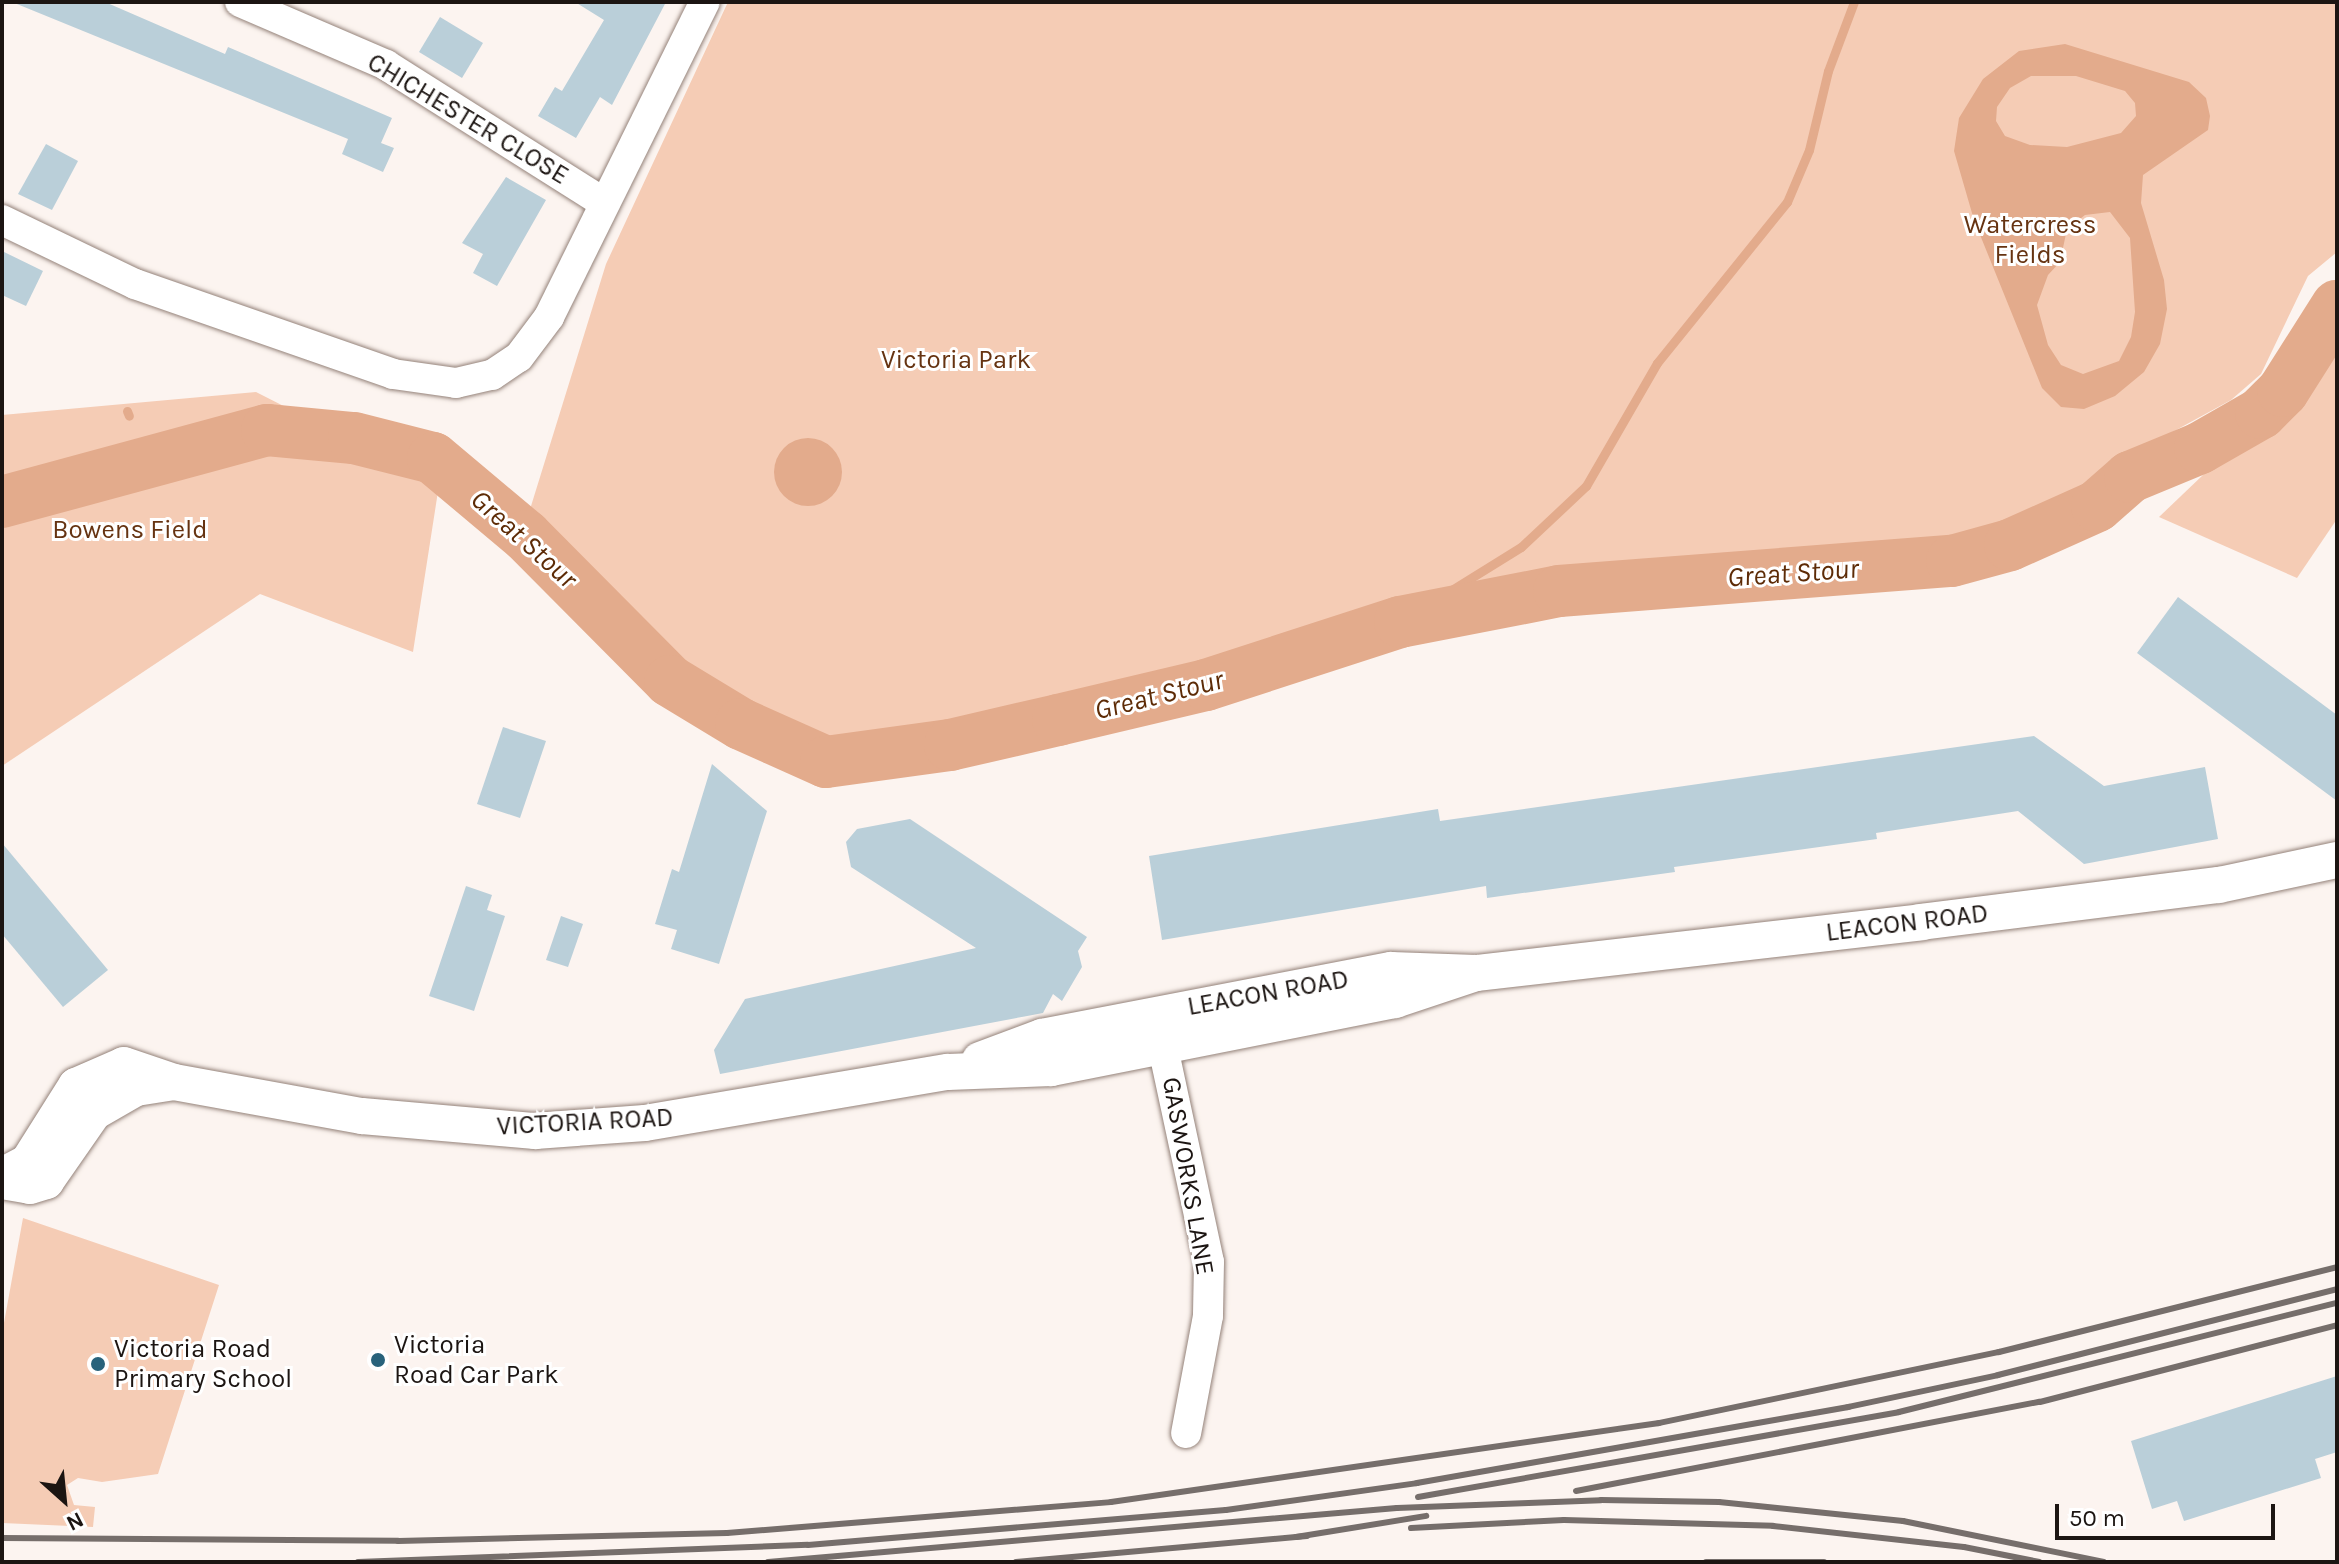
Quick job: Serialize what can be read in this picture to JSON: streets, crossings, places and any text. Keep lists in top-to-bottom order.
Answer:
{
  "streets": {
    "street": [
      "CHICHESTER CLOSE",
      "LEACON ROAD",
      "VICTORIA ROAD",
      "GASWORKS LANE"
    ]
  },
  "crossings": [
    ["LEACON ROAD", "VICTORIA ROAD"],
    ["LEACON ROAD", "GASWORKS LANE"],
    ["VICTORIA ROAD", "GASWORKS LANE"]
  ],
  "water": ["Great Stour"],
  "parks": ["Watercress Fields", "Victoria Park", "Bowens Field"],
  "places": ["Victoria Road Car Park", "Victoria Road Primary School"],
  "scale_bar": "50 m",
  "north": "bottom right"
}
